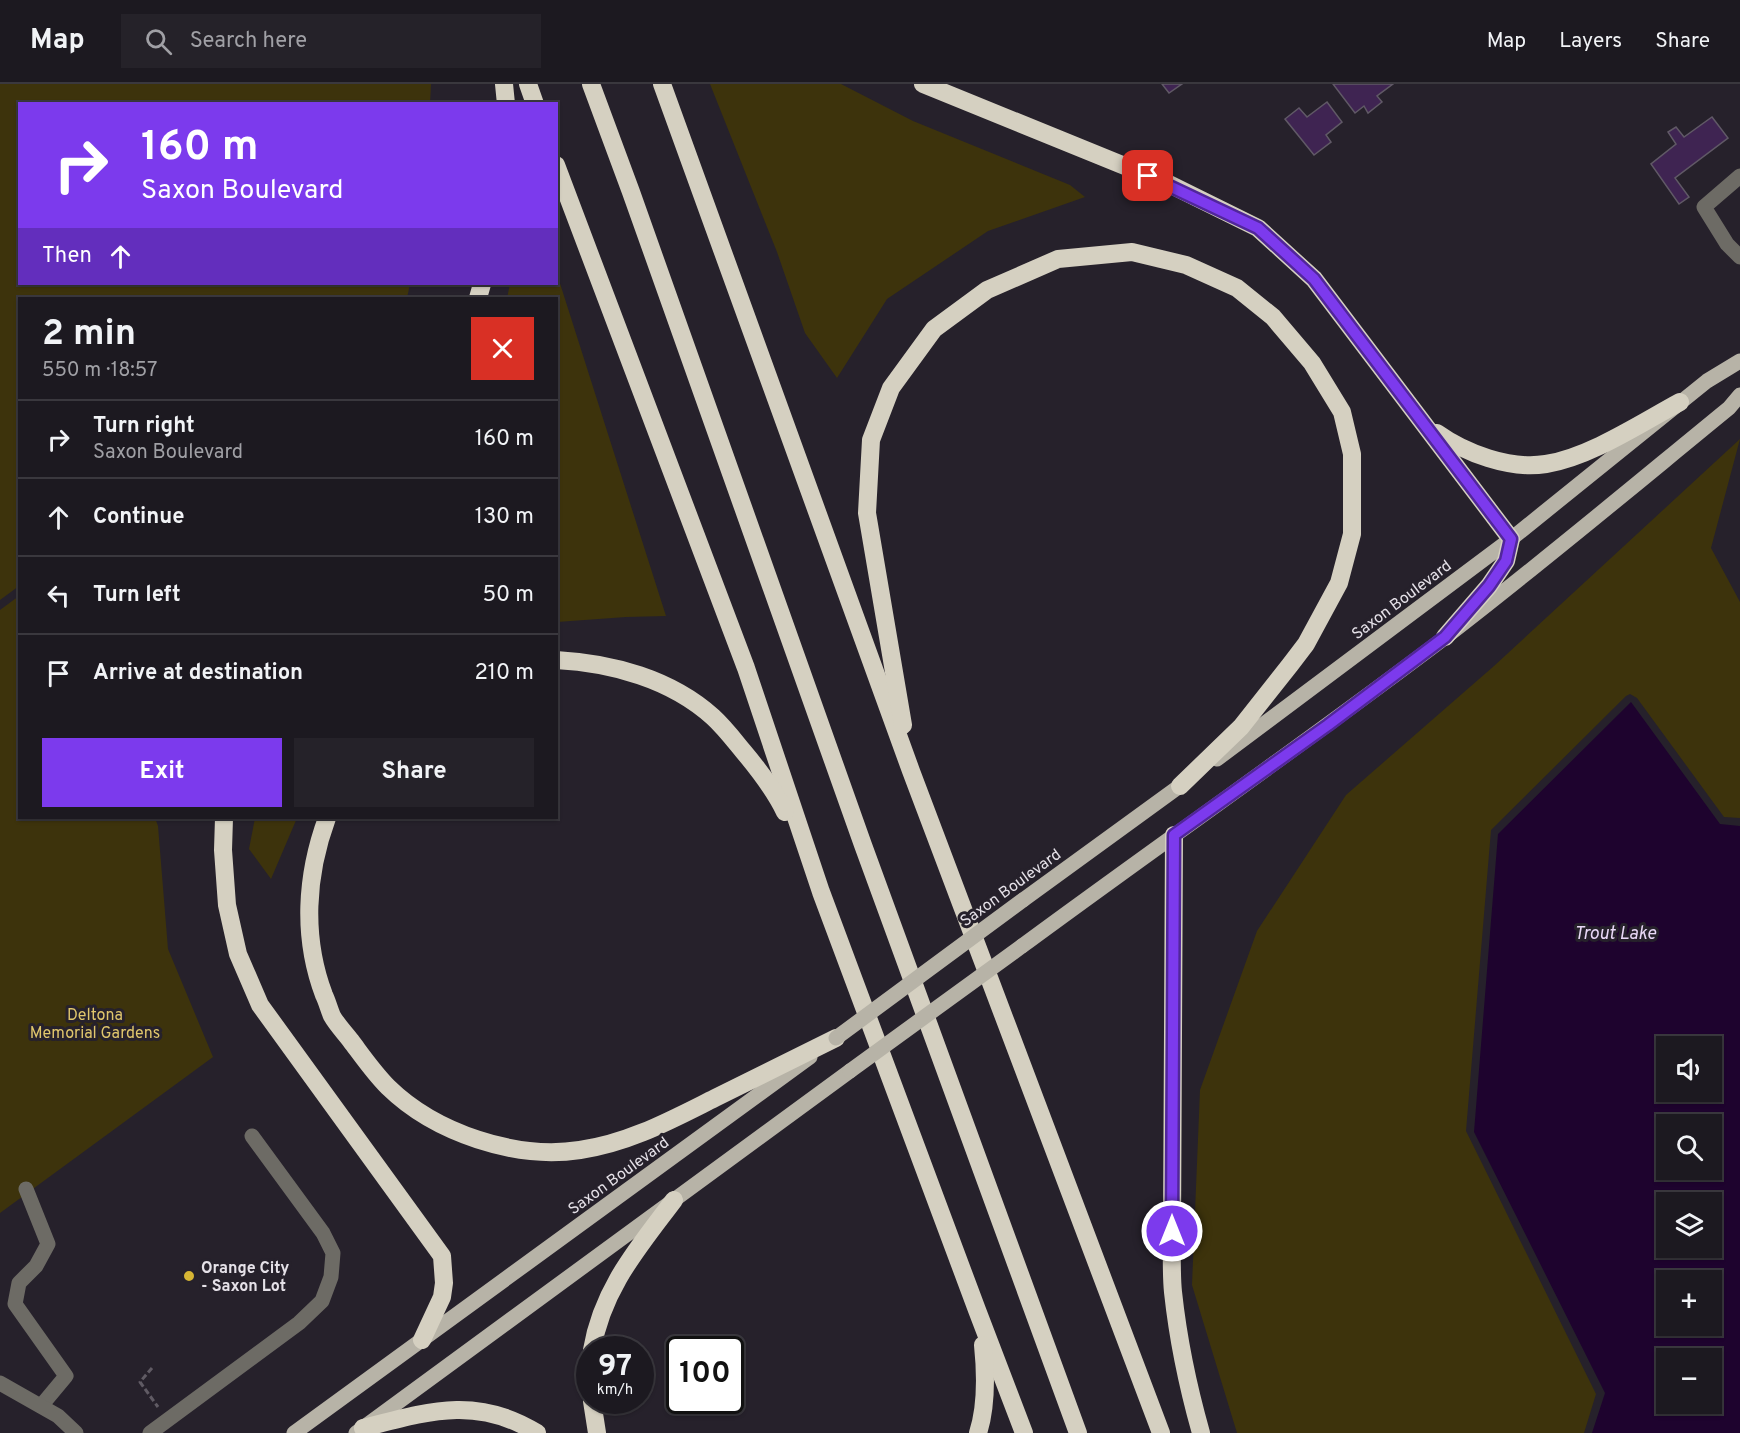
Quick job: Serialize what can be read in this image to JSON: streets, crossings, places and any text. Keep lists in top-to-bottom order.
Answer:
{
  "streets": {
    "main road": ["Saxon Boulevard"]
  },
  "water": ["Trout Lake"],
  "parks": ["Deltona Memorial Gardens"],
  "places": ["Orange City - Saxon Lot"],
  "page": {
    "header": "Map",
    "search": "Search here",
    "nav": ["Map", "Layers", "Share"],
    "turn": ["160 m", "Saxon Boulevard"],
    "then": "Then",
    "heading": ["2 min", "550 m · 18:57"],
    "list": [
      {
        "name": "Turn right",
        "note": "Saxon Boulevard",
        "value": "160 m"
      },
      {
        "name": "Continue",
        "value": "130 m"
      },
      {
        "name": "Turn left",
        "value": "50 m"
      },
      {
        "name": "Arrive at destination",
        "value": "210 m"
      }
    ],
    "buttons": ["Exit", "Share"],
    "map_buttons": ["+", "−"],
    "speed": "97 km/h",
    "limit": "100"
  }
}
